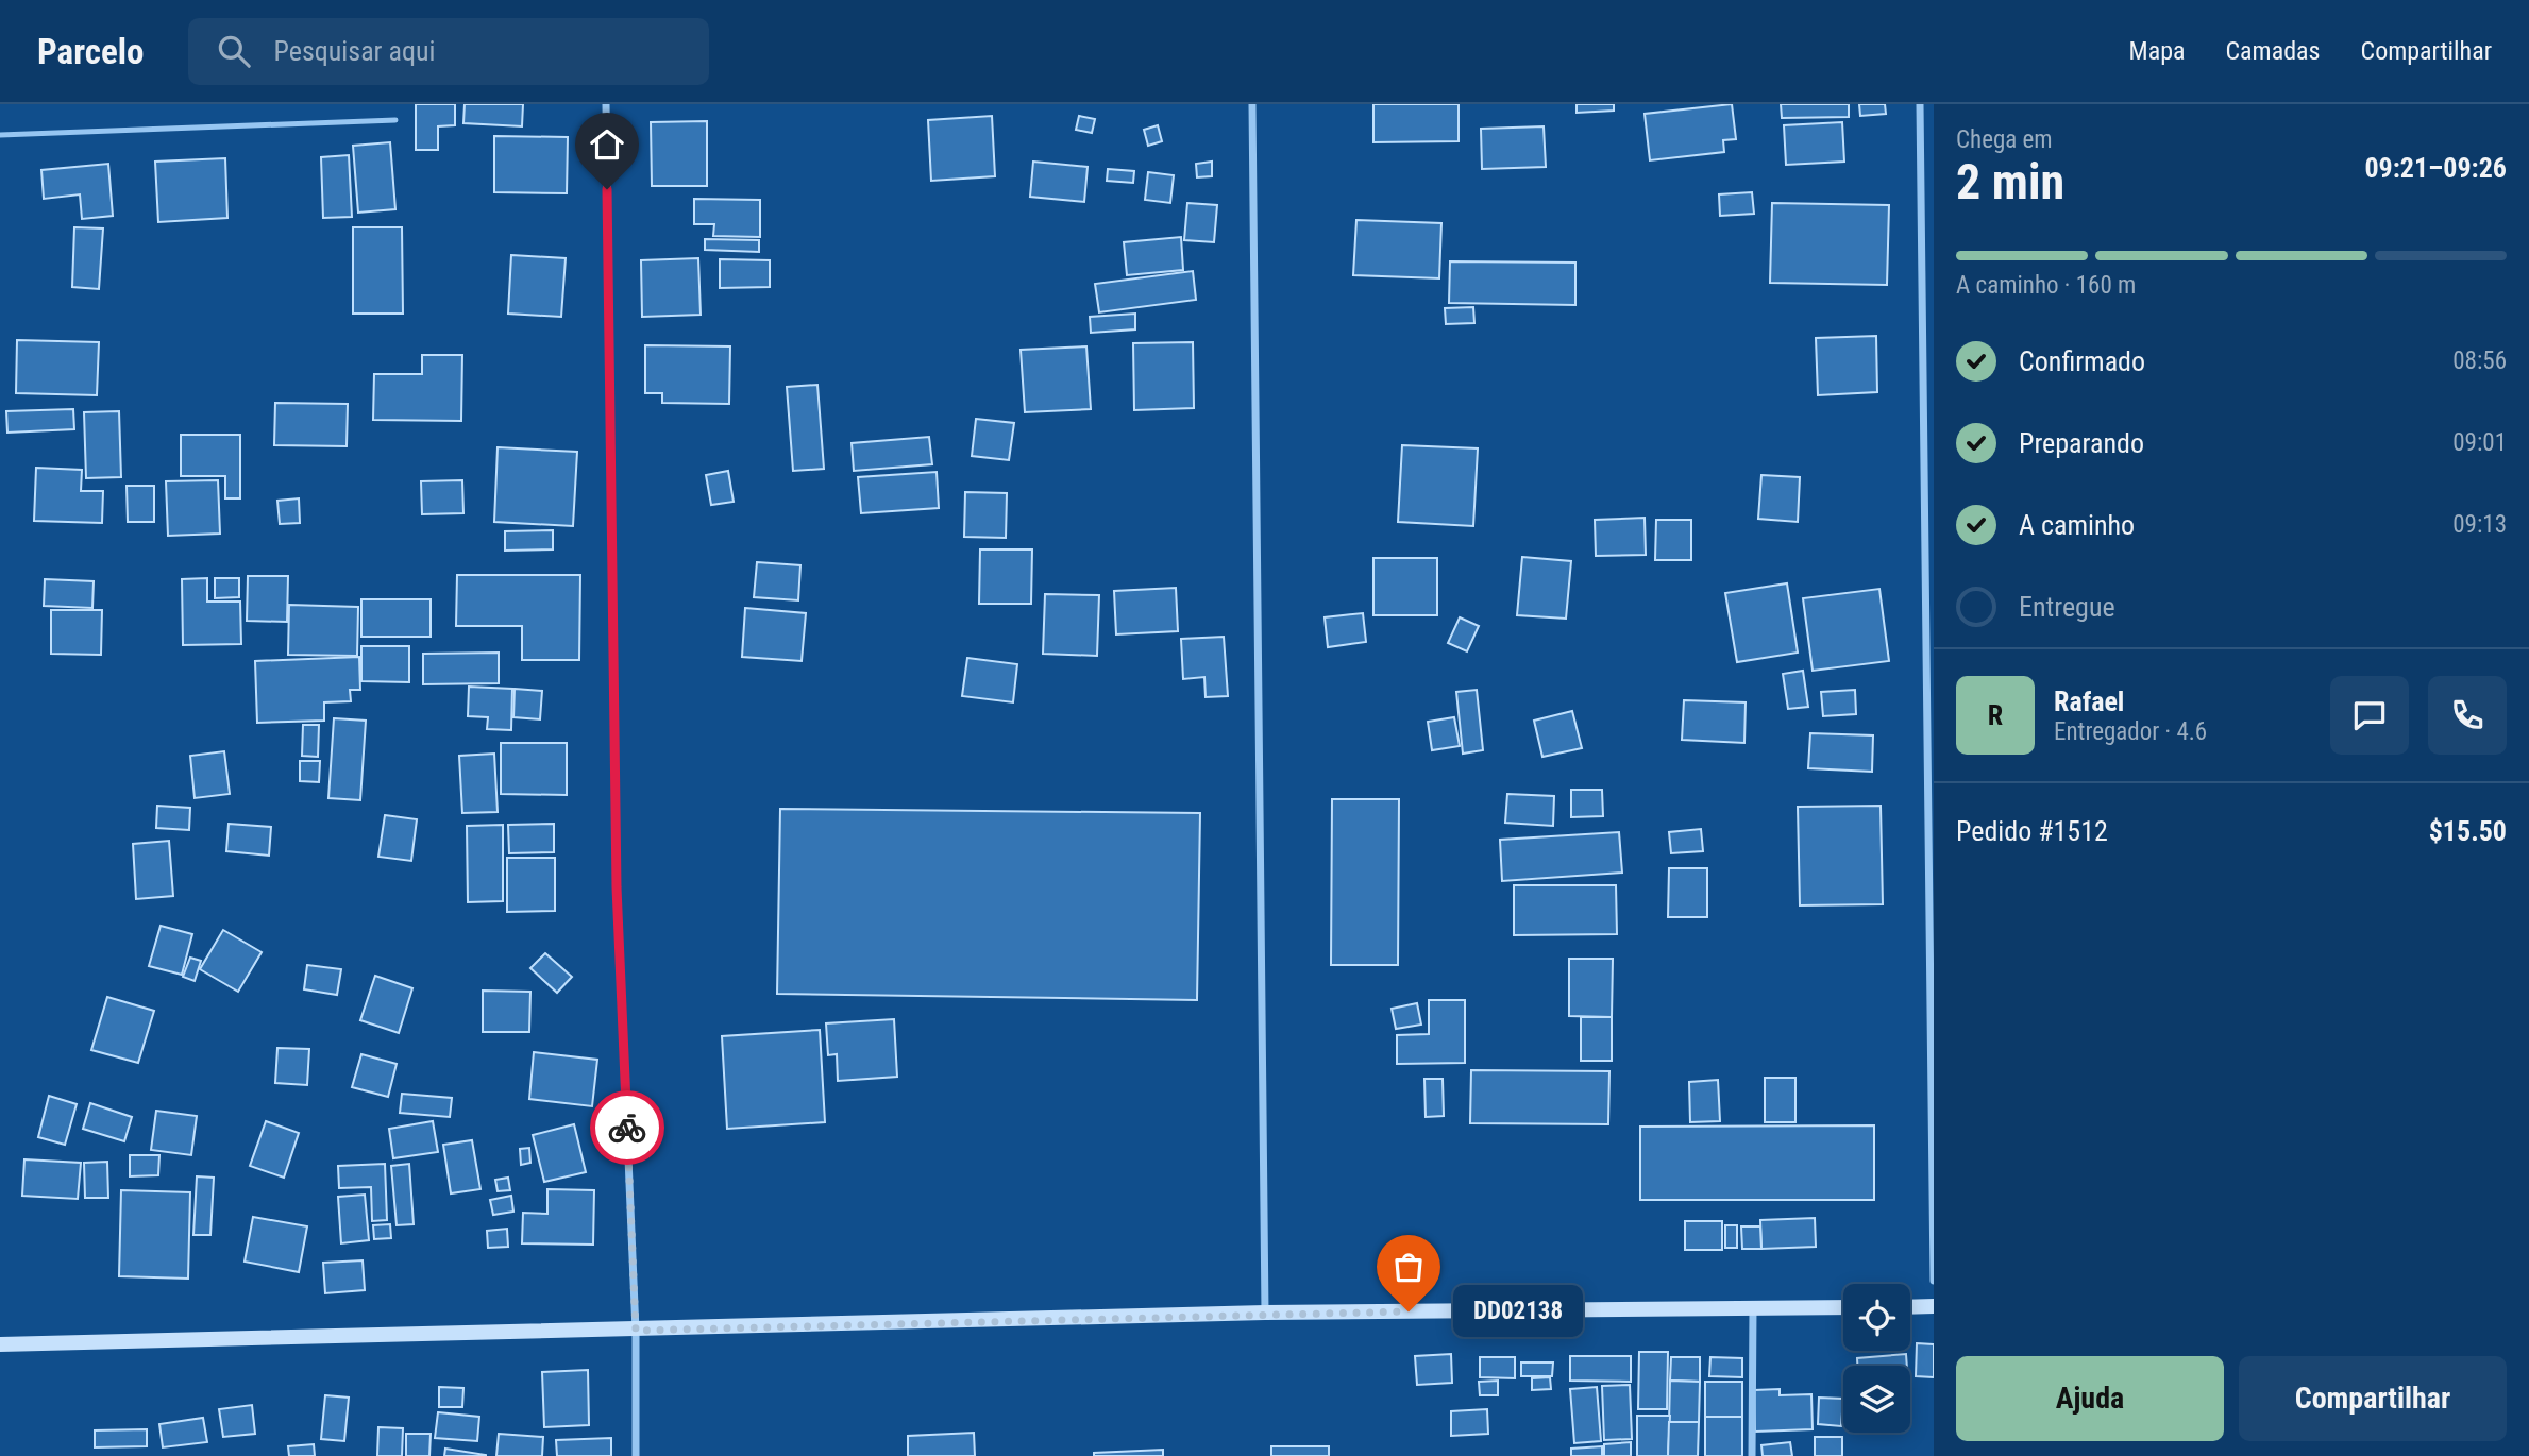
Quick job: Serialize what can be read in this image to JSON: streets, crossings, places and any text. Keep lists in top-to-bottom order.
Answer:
{
  "places": ["DD02138"],
  "page": {
    "header": "Parcelo",
    "search": "Pesquisar aqui",
    "nav": ["Mapa", "Camadas", "Compartilhar"],
    "heading": ["2 min", "Chega em", "09:21–09:26"],
    "panel": [
      "Rafael",
      "Entregador · 4.6",
      "Pedido #1512",
      "$15.50"
    ],
    "bar": "A caminho · 160 m",
    "list": [
      ["Confirmado", "08:56"],
      ["Preparando", "09:01"],
      ["A caminho", "09:13"],
      "Entregue"
    ],
    "round": "R",
    "bubble": "DD02138",
    "buttons": ["Ajuda", "Compartilhar"]
  }
}
